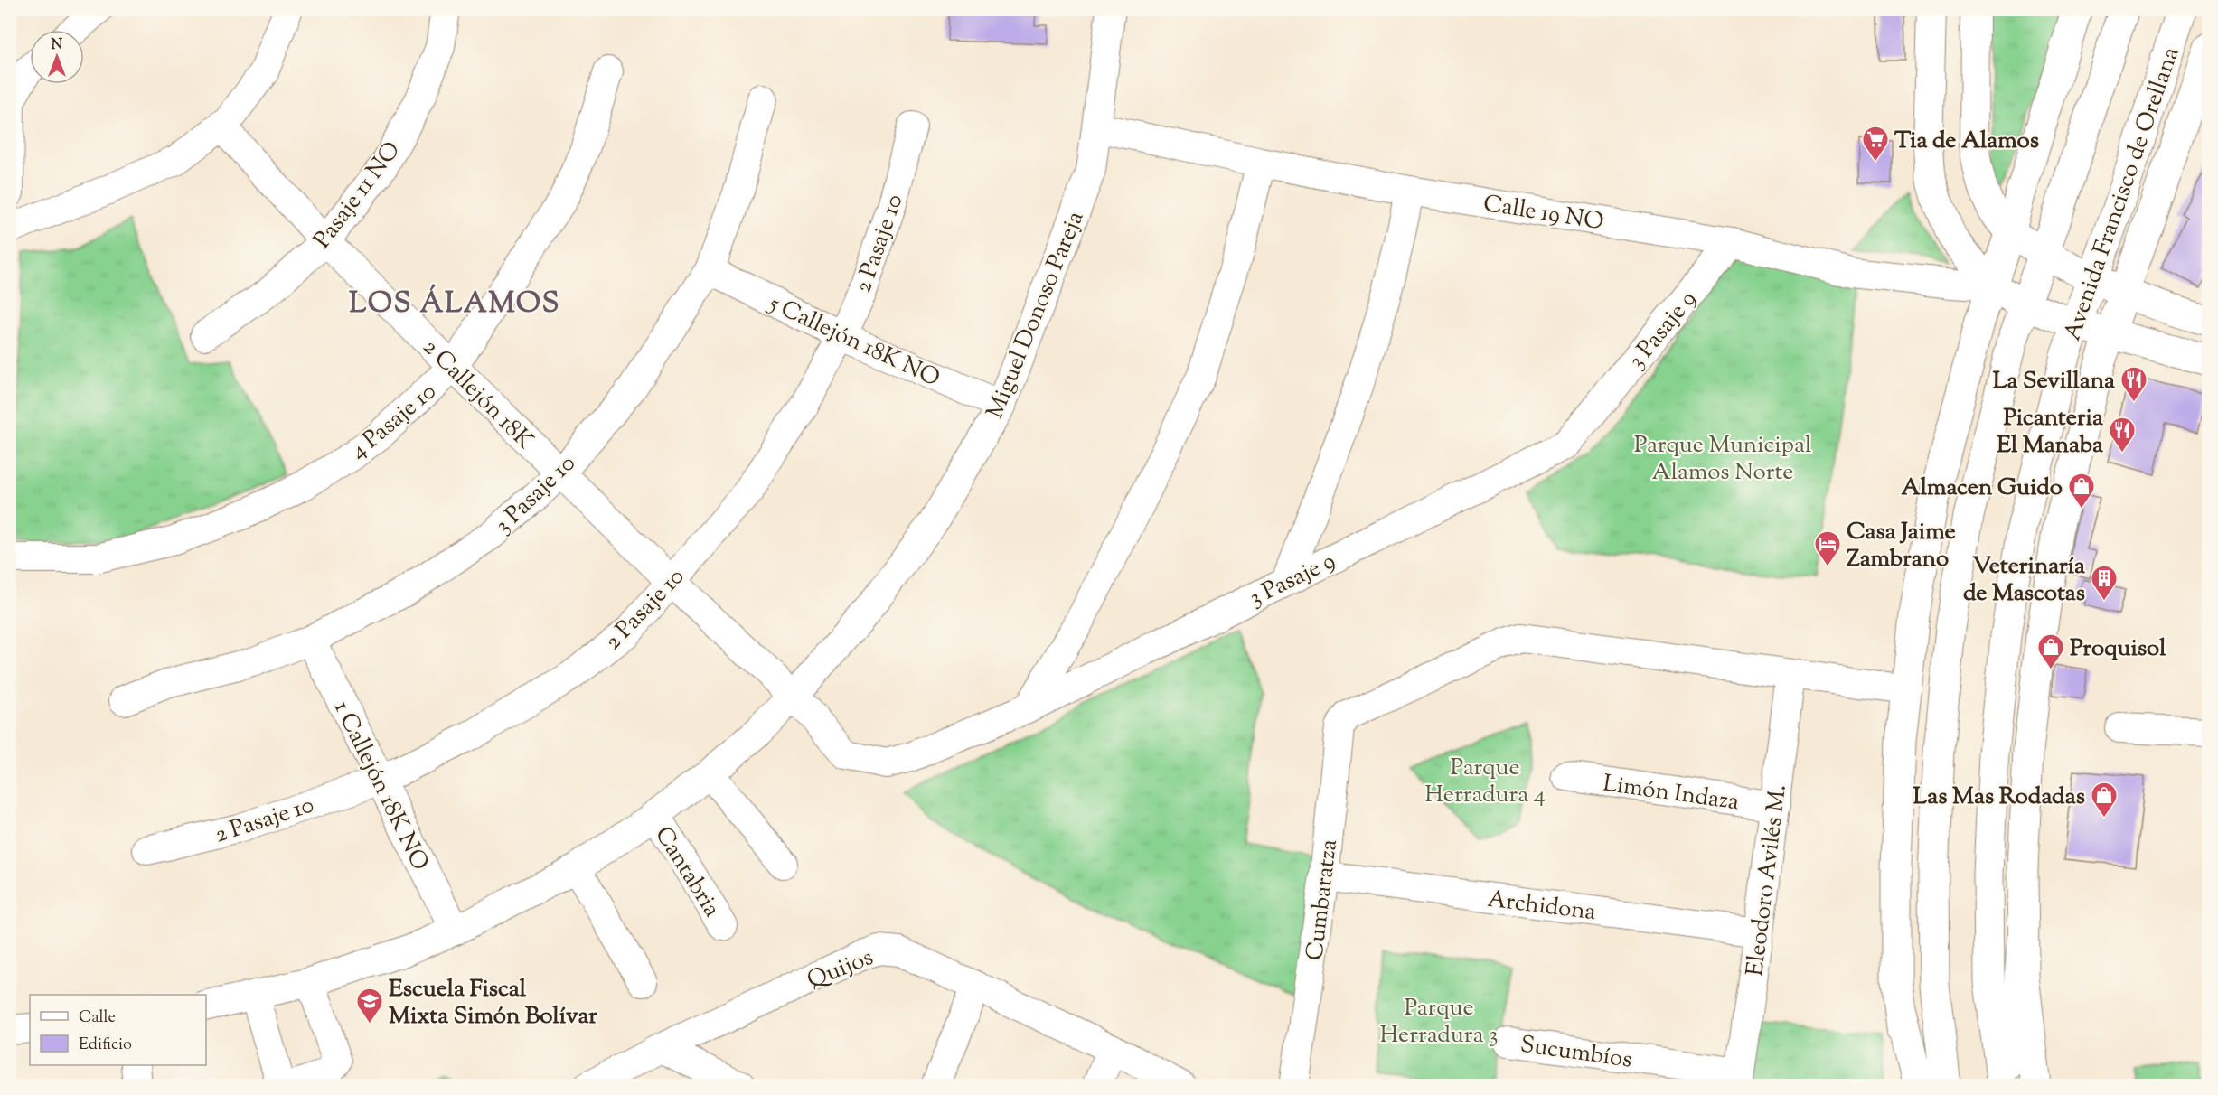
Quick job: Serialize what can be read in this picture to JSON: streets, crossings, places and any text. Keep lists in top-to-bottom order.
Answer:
{
  "streets": {
    "main road": ["Avenida Francisco de Orellana"],
    "street": [
      "Pasaje 11 NO",
      "Calle 19 NO",
      "2 Pasaje 10",
      "Miguel Donoso Pareja",
      "3 Pasaje 9",
      "5 Callejón 18K NO",
      "2 Callejón 18K",
      "4 Pasaje 10",
      "3 Pasaje 10",
      "1 Callejón 18K NO",
      "Limón Indaza",
      "Cantabria",
      "Eleodoro Avilés M.",
      "Cumbaratza",
      "Archidona",
      "Quijos",
      "Sucumbíos"
    ]
  },
  "crossings": [
    ["Pasaje 11 NO", "2 Callejón 18K"],
    ["Calle 19 NO", "Miguel Donoso Pareja"],
    ["Calle 19 NO", "3 Pasaje 9"],
    ["2 Pasaje 10", "5 Callejón 18K NO"],
    ["2 Pasaje 10", "2 Callejón 18K"],
    ["2 Pasaje 10", "1 Callejón 18K NO"],
    ["Miguel Donoso Pareja", "3 Pasaje 9"],
    ["Miguel Donoso Pareja", "5 Callejón 18K NO"],
    ["Miguel Donoso Pareja", "2 Callejón 18K"],
    ["Miguel Donoso Pareja", "1 Callejón 18K NO"],
    ["Miguel Donoso Pareja", "Cantabria"],
    ["3 Pasaje 9", "2 Callejón 18K"],
    ["5 Callejón 18K NO", "3 Pasaje 10"],
    ["2 Callejón 18K", "4 Pasaje 10"],
    ["2 Callejón 18K", "3 Pasaje 10"],
    ["3 Pasaje 10", "1 Callejón 18K NO"],
    ["Limón Indaza", "Eleodoro Avilés M."],
    ["Eleodoro Avilés M.", "Cumbaratza"],
    ["Eleodoro Avilés M.", "Archidona"],
    ["Eleodoro Avilés M.", "Sucumbíos"],
    ["Cumbaratza", "Archidona"]
  ],
  "districts": ["LOS ÁLAMOS"],
  "parks": ["Parque Municipal Alamos Norte", "Parque Herradura 4", "Parque Herradura 3"],
  "places": {
    "supermarket": ["Tia de Alamos"],
    "restaurant": ["La Sevillana", "Picanteria El Manaba"],
    "shop": ["Almacen Guido", "Proquisol", "Las Mas Rodadas"],
    "hotel": ["Casa Jaime Zambrano"],
    "building": ["Veterinaría de Mascotas"],
    "school or university": ["Escuela Fiscal Mixta Simón Bolívar"]
  },
  "legend": ["Calle", "Edificio"],
  "north": "top"
}
